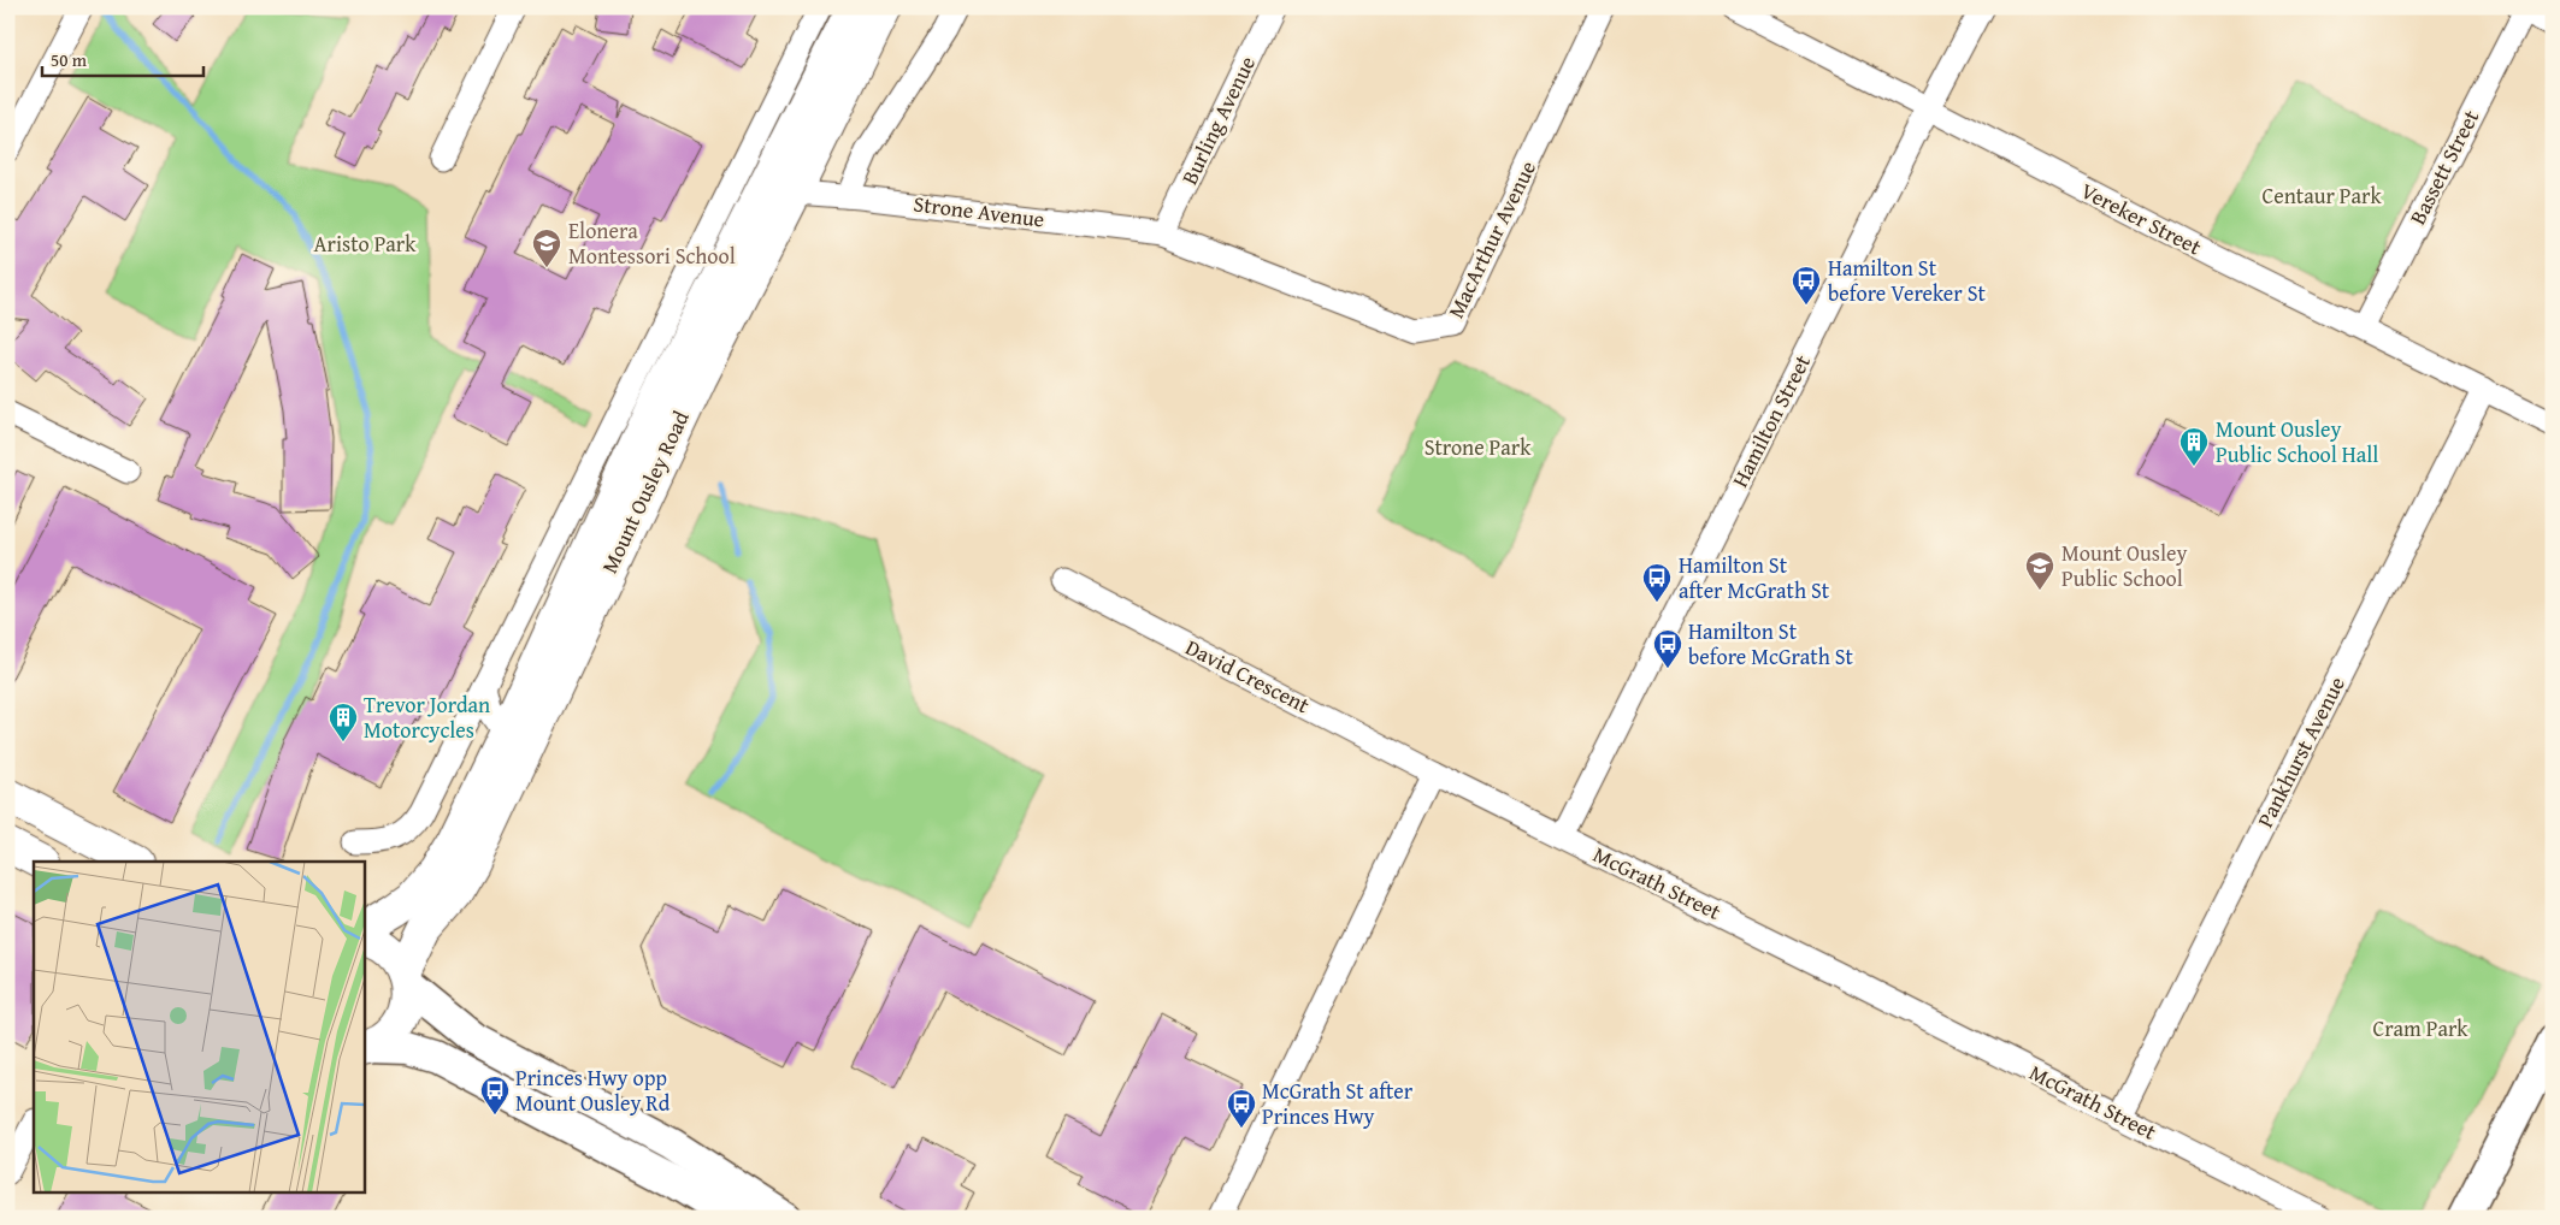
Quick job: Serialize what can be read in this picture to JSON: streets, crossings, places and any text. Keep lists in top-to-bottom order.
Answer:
{
  "streets": {
    "main road": ["Mount Ousley Road"],
    "street": [
      "Burling Avenue",
      "Bassett Street",
      "Strone Avenue",
      "Vereker Street",
      "MacArthur Avenue",
      "Hamilton Street",
      "David Crescent",
      "Pankhurst Avenue",
      "McGrath Street"
    ]
  },
  "crossings": [
    ["Burling Avenue", "Strone Avenue"],
    ["Burling Avenue", "MacArthur Avenue"],
    ["Bassett Street", "Vereker Street"],
    ["Strone Avenue", "MacArthur Avenue"],
    ["Strone Avenue", "Mount Ousley Road"],
    ["Vereker Street", "Hamilton Street"],
    ["Vereker Street", "Pankhurst Avenue"],
    ["Hamilton Street", "McGrath Street"],
    ["David Crescent", "McGrath Street"],
    ["Pankhurst Avenue", "McGrath Street"]
  ],
  "parks": [
    "Centaur Park",
    "Aristo Park",
    "Strone Park",
    "Cram Park"
  ],
  "places": {
    "school or university": ["Elonera Montessori School", "Mount Ousley Public School"],
    "bus stop": [
      "Hamilton St before Vereker St",
      "Hamilton St after McGrath St",
      "Hamilton St before McGrath St",
      "Princes Hwy opp Mount Ousley Rd",
      "McGrath St after Princes Hwy"
    ],
    "building": ["Mount Ousley Public School Hall", "Trevor Jordan Motorcycles"]
  },
  "scale_bar": "50 m"
}
